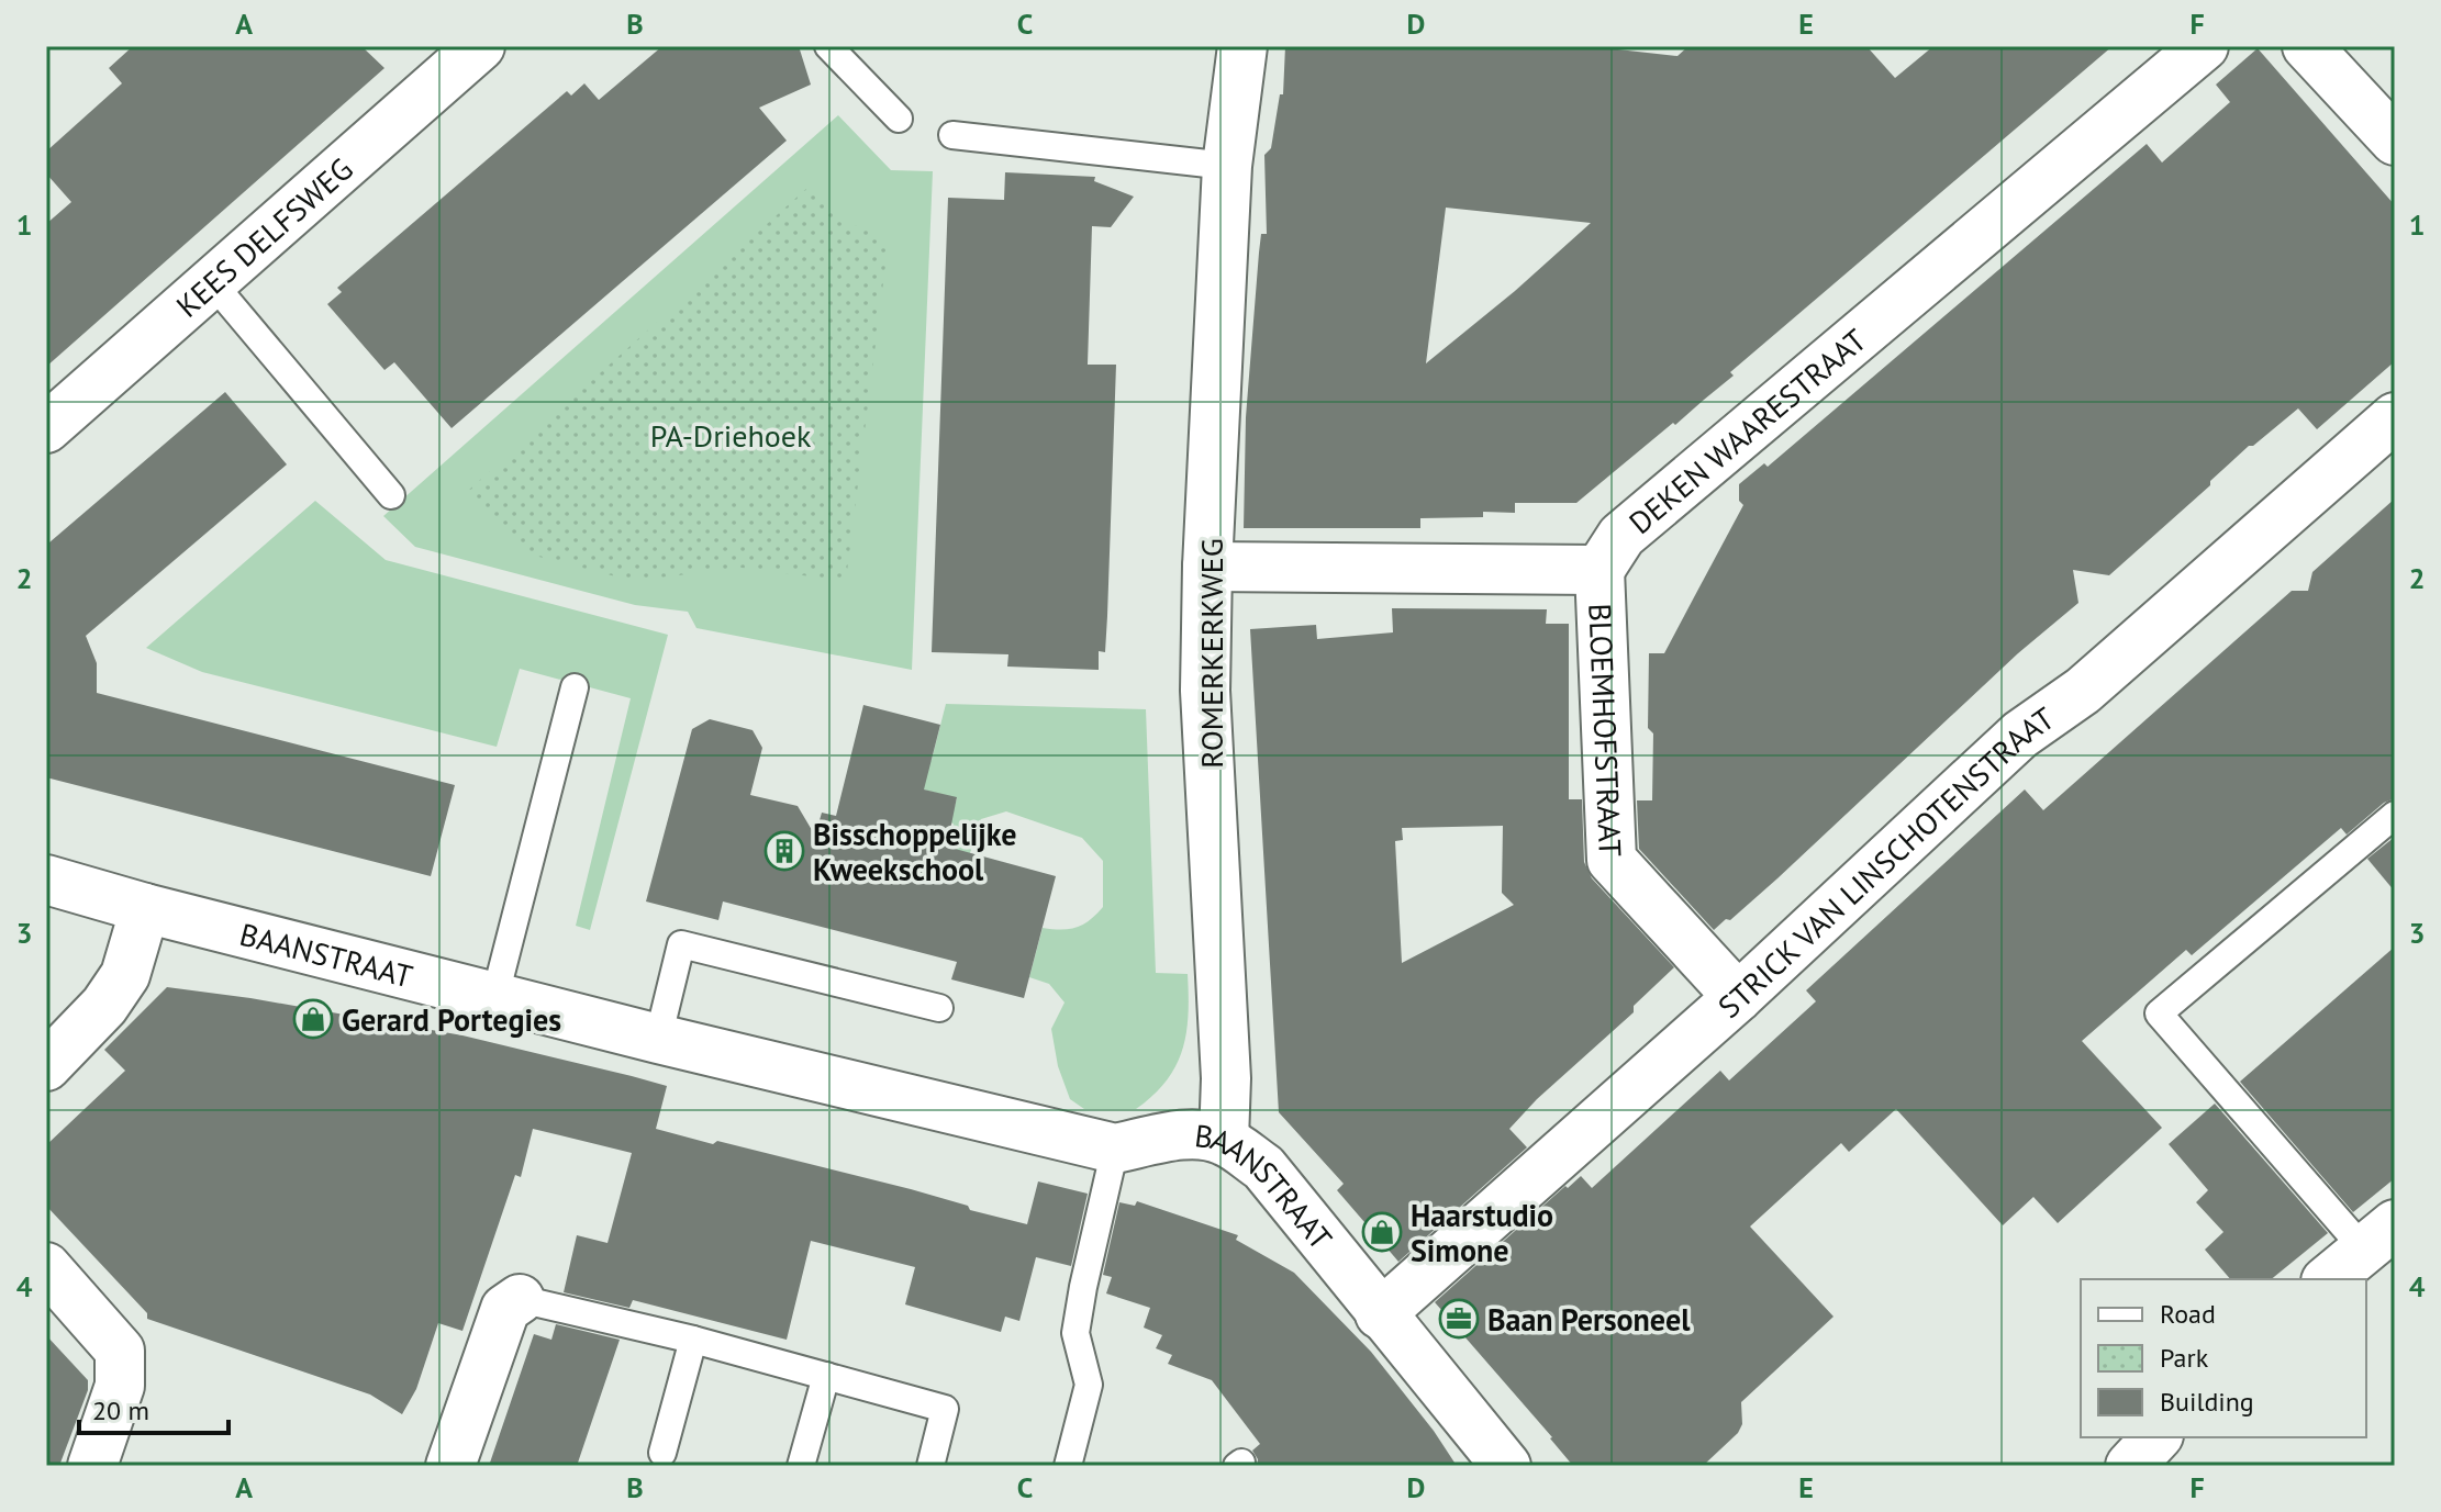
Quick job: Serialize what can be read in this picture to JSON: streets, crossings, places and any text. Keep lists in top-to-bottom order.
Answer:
{
  "streets": {
    "street": [
      "KEES DELFSWEG",
      "DEKEN WAARESTRAAT",
      "ROMERKERKWEG",
      "BLOEMHOFSTRAAT",
      "STRICK VAN LINSCHOTENSTRAAT",
      "BAANSTRAAT"
    ]
  },
  "crossings": [
    ["DEKEN WAARESTRAAT", "BLOEMHOFSTRAAT"],
    ["ROMERKERKWEG", "BAANSTRAAT"],
    ["BLOEMHOFSTRAAT", "STRICK VAN LINSCHOTENSTRAAT"],
    ["STRICK VAN LINSCHOTENSTRAAT", "BAANSTRAAT"]
  ],
  "parks": ["PA-Driehoek"],
  "places": {
    "building": ["Bisschoppelijke Kweekschool"],
    "shop": ["Gerard Portegies", "Haarstudio Simone"],
    "office": ["Baan Personeel"]
  },
  "legend": ["Road", "Park", "Building"],
  "scale_bar": "20 m",
  "grid": {
    "columns": [
      "A",
      "B",
      "C",
      "D",
      "E",
      "F"
    ],
    "rows": [
      "1",
      "2",
      "3",
      "4"
    ]
  }
}
